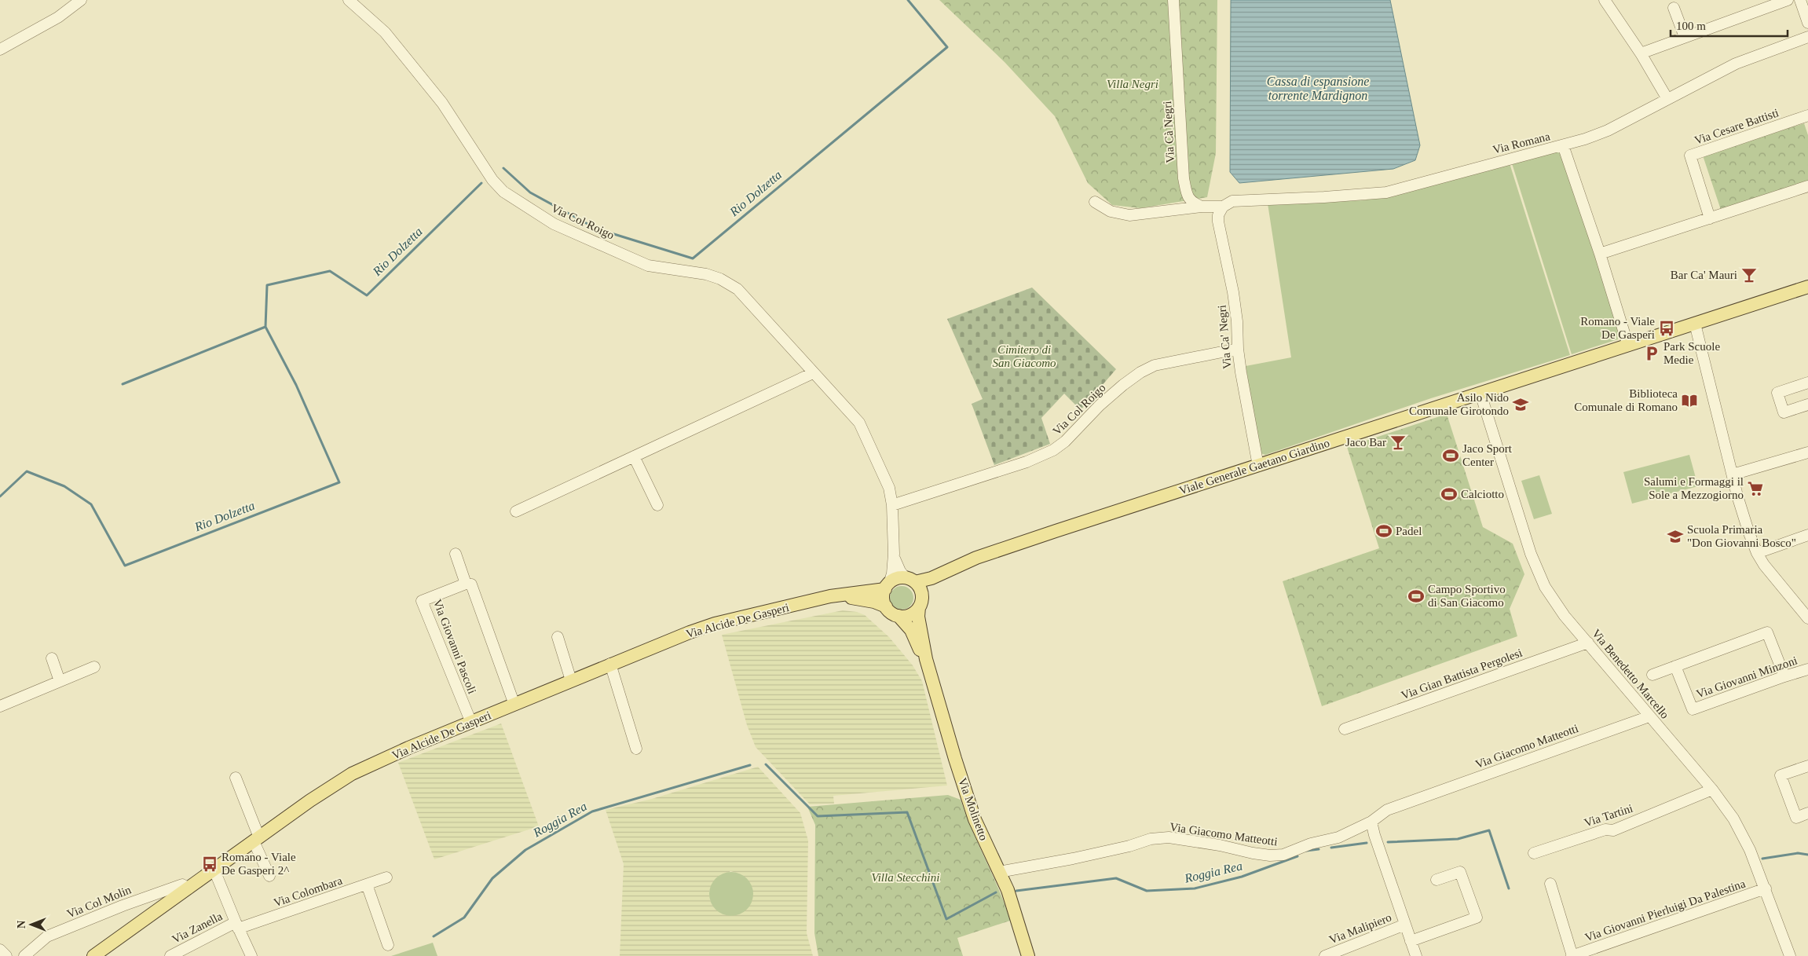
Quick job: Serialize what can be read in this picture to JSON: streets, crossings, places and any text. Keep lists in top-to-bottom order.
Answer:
{
  "streets": {
    "main road": ["Viale Generale Gaetano Giardino", "Via Alcide De Gasperi", "Via Molinetto"],
    "street": [
      "Via Cesare Battisti",
      "Via Cà Negri",
      "Via Romana",
      "Via Col Roigo",
      "Via Ca' Negri",
      "Via Giovanni Pascoli",
      "Via Gian Battista Pergolesi",
      "Via Benedetto Marcello",
      "Via Giovanni Minzoni",
      "Via Giacomo Matteotti",
      "Via Tartini",
      "Via Colombara",
      "Via Col Molin",
      "Via Giovanni Pierluigi Da Palestina",
      "Via Zanella",
      "Via Malipiero"
    ]
  },
  "crossings": [
    ["Via Romana", "Via Ca' Negri"],
    ["Via Col Roigo", "Via Ca' Negri"],
    ["Via Col Roigo", "Viale Generale Gaetano Giardino"],
    ["Via Col Roigo", "Via Alcide De Gasperi"],
    ["Via Col Roigo", "Via Molinetto"],
    ["Via Ca' Negri", "Viale Generale Gaetano Giardino"],
    ["Viale Generale Gaetano Giardino", "Via Alcide De Gasperi"],
    ["Viale Generale Gaetano Giardino", "Via Benedetto Marcello"],
    ["Viale Generale Gaetano Giardino", "Via Molinetto"],
    ["Via Alcide De Gasperi", "Via Giovanni Pascoli"],
    ["Via Alcide De Gasperi", "Via Molinetto"],
    ["Via Alcide De Gasperi", "Via Col Molin"],
    ["Via Gian Battista Pergolesi", "Via Benedetto Marcello"],
    ["Via Benedetto Marcello", "Via Giacomo Matteotti"],
    ["Via Benedetto Marcello", "Via Tartini"],
    ["Via Benedetto Marcello", "Via Giovanni Pierluigi Da Palestina"],
    ["Via Giacomo Matteotti", "Via Molinetto"],
    ["Via Colombara", "Via Zanella"]
  ],
  "water": ["Cassa di espansione torrente Mardignon", "Rio Dolzetta", "Roggia Rea"],
  "parks": ["Villa Negri", "Cimitero di San Giacomo", "Villa Stecchini"],
  "places": {
    "bar": ["Bar Ca' Mauri", "Jaco Bar"],
    "bus stop": ["Romano - Viale De Gasperi", "Romano - Viale De Gasperi 2^"],
    "parking": ["Park Scuole Medie"],
    "library": ["Biblioteca Comunale di Romano"],
    "school or university": ["Asilo Nido Comunale Girotondo", "Scuola Primaria \"Don Giovanni Bosco\""],
    "sports": [
      "Jaco Sport Center",
      "Calciotto",
      "Padel",
      "Campo Sportivo di San Giacomo"
    ],
    "supermarket": ["Salumi e Formaggi il Sole a Mezzogiorno"]
  },
  "scale_bar": "100 m",
  "north": "left"
}
